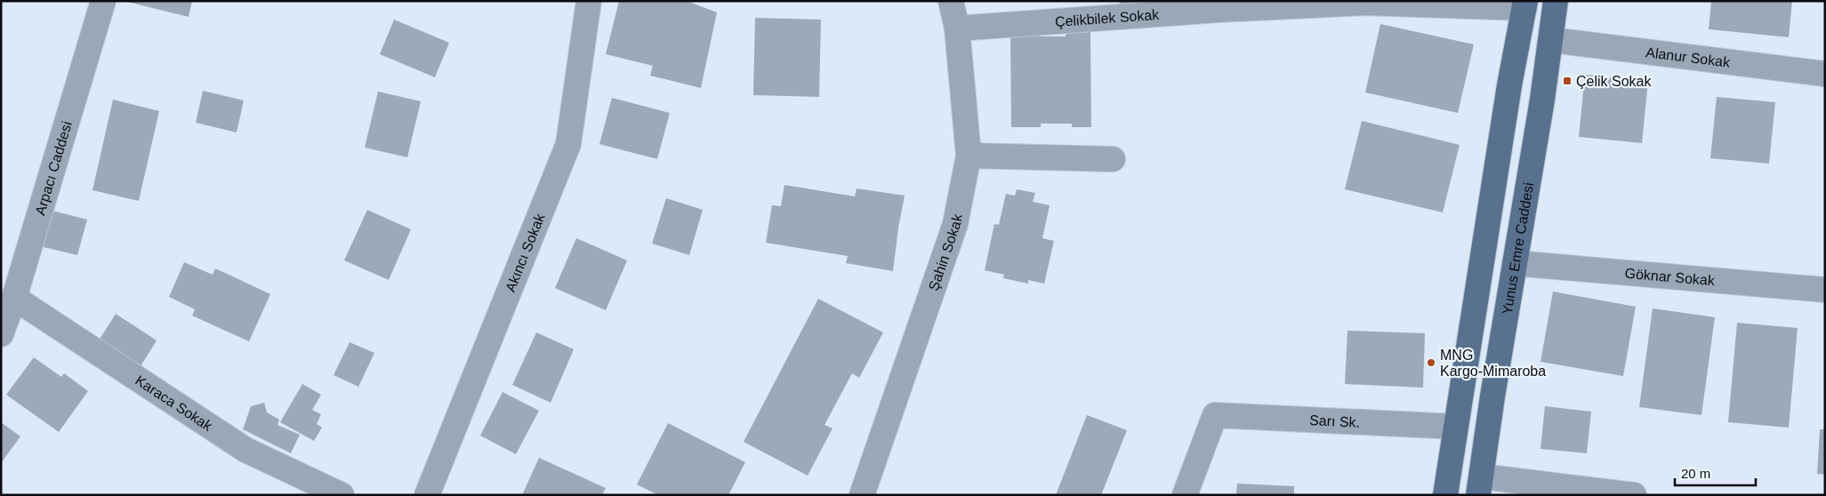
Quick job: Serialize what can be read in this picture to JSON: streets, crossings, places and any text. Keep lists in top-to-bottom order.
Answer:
{
  "streets": {
    "main road": ["Yunus Emre Caddesi"],
    "street": [
      "Çelikbilek Sokak",
      "Alanur Sokak",
      "Arpacı Caddesi",
      "Akıncı Sokak",
      "Şahin Sokak",
      "Göknar Sokak",
      "Karaca Sokak",
      "Sarı Sk."
    ]
  },
  "crossings": [
    ["Çelikbilek Sokak", "Şahin Sokak"],
    ["Alanur Sokak", "Yunus Emre Caddesi"],
    ["Arpacı Caddesi", "Karaca Sokak"],
    ["Yunus Emre Caddesi", "Göknar Sokak"]
  ],
  "places": {
    "transit": ["Çelik Sokak"],
    "other": ["MNG Kargo-Mimaroba"]
  },
  "scale_bar": "20 m"
}
